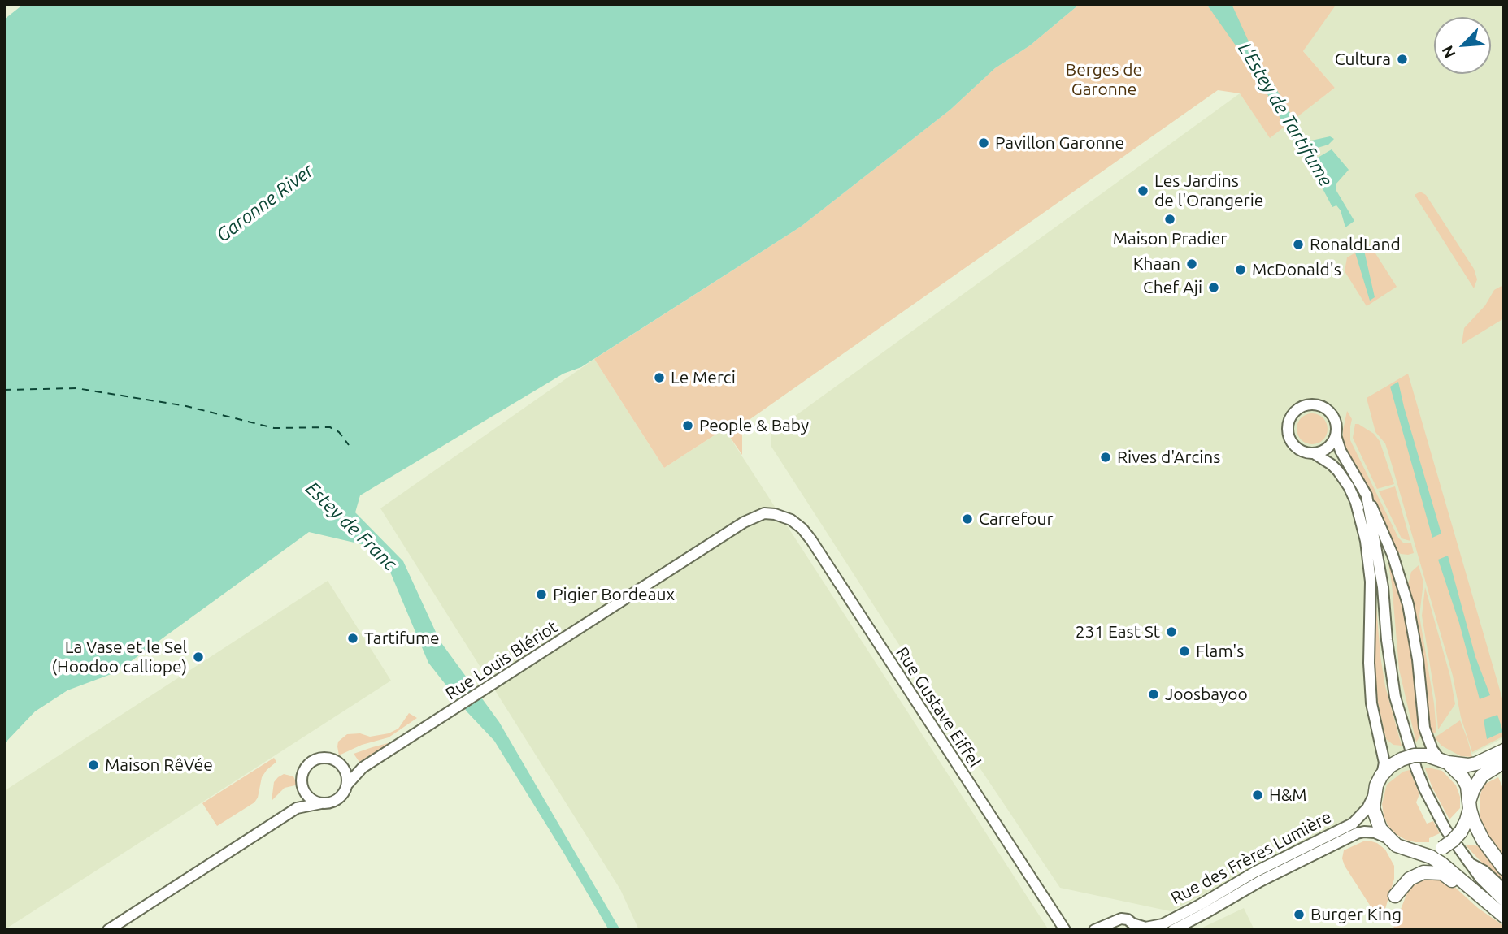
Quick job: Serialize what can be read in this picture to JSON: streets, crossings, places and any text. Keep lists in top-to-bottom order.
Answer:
{
  "streets": {
    "street": ["Rue Louis Blériot", "Rue Gustave Eiffel", "Rue des Frères Lumière"]
  },
  "crossings": [
    ["Rue Louis Blériot", "Rue Gustave Eiffel"]
  ],
  "water": ["L'Estey de Tartifume", "Garonne River", "Estey de Franc"],
  "parks": ["Berges de Garonne"],
  "places": [
    "Cultura",
    "Pavillon Garonne",
    "Les Jardins de l'Orangerie",
    "Maison Pradier",
    "RonaldLand",
    "Khaan",
    "McDonald's",
    "Chef Aji",
    "Le Merci",
    "People & Baby",
    "Rives d'Arcins",
    "Carrefour",
    "Pigier Bordeaux",
    "231 East St",
    "Tartifume",
    "Flam's",
    "La Vase et le Sel (Hoodoo calliope)",
    "Joosbayoo",
    "Maison RêVée",
    "H&M",
    "Burger King"
  ],
  "north": "bottom left"
}
